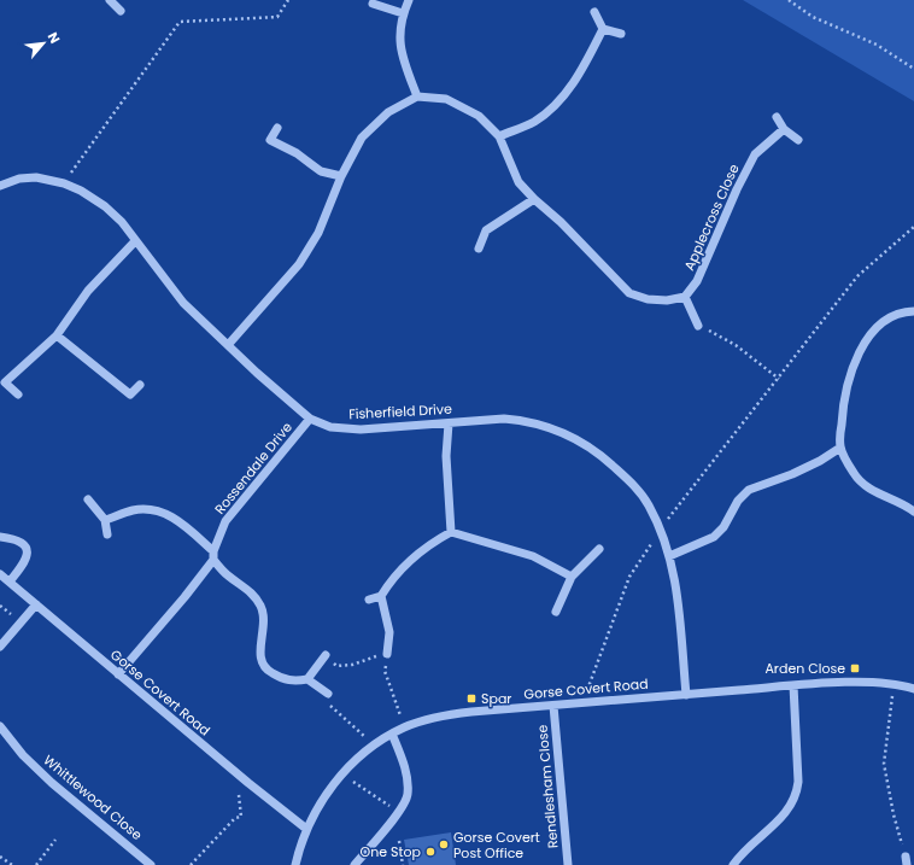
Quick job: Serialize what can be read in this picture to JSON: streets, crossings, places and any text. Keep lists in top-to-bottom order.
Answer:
{
  "streets": {
    "street": [
      "Applecross Close",
      "Fisherfield Drive",
      "Rossendale Drive",
      "Gorse Covert Road",
      "Rendlesham Close",
      "Whittlewood Close"
    ]
  },
  "crossings": [
    ["Fisherfield Drive", "Rossendale Drive"],
    ["Fisherfield Drive", "Gorse Covert Road"],
    ["Rossendale Drive", "Gorse Covert Road"],
    ["Gorse Covert Road", "Rendlesham Close"]
  ],
  "places": {
    "transit": ["Arden Close", "Spar"],
    "other": ["Gorse Covert Post Office", "One Stop"]
  },
  "north": "top right"
}
